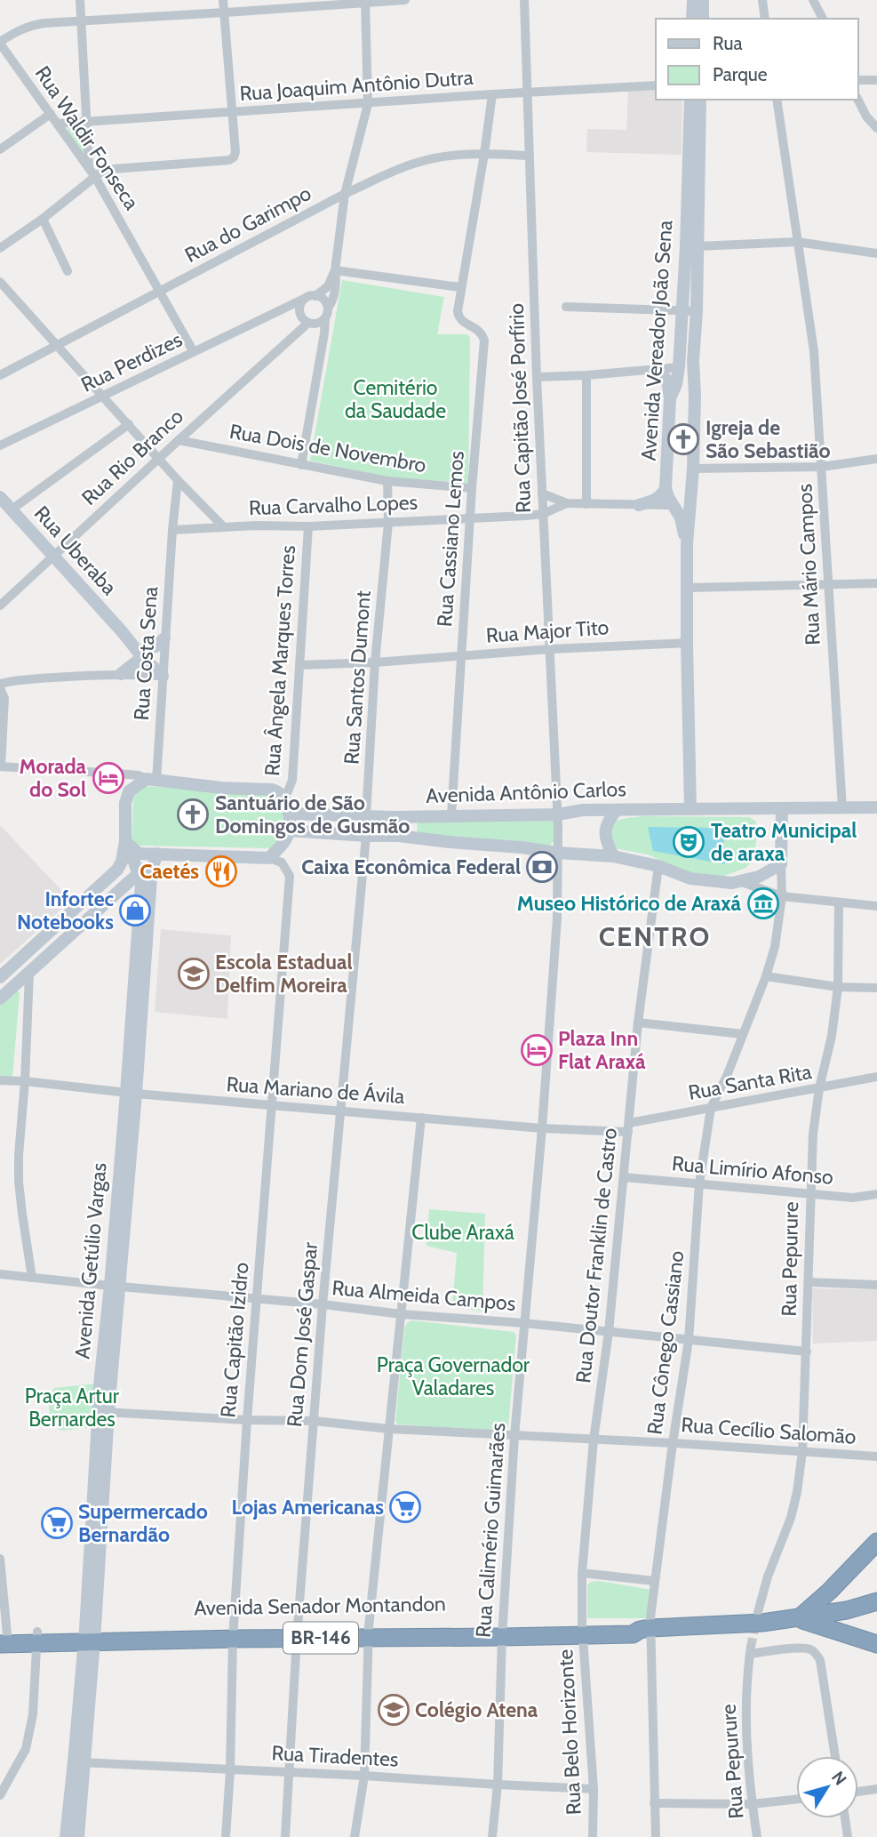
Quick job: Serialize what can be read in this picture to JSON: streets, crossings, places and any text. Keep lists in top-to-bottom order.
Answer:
{
  "streets": {
    "highway": ["Avenida Senador Montandon", "BR-146"],
    "main road": [
      "Avenida Vereador João Sena",
      "Rua Uberaba",
      "Avenida Antônio Carlos",
      "Avenida Getúlio Vargas"
    ],
    "street": [
      "Rua Joaquim Antônio Dutra",
      "Rua Waldir Fonseca",
      "Rua do Garimpo",
      "Rua Perdizes",
      "Rua Capitão José Porfírio",
      "Rua Dois de Novembro",
      "Rua Rio Branco",
      "Rua Carvalho Lopes",
      "Rua Cassiano Lemos",
      "Rua Mário Campos",
      "Rua Major Tito",
      "Rua Costa Sena",
      "Rua Ângela Marques Torres",
      "Rua Santos Dumont",
      "Rua Santa Rita",
      "Rua Mariano de Ávila",
      "Rua Limírio Afonso",
      "Rua Doutor Franklin de Castro",
      "Rua Pepurure",
      "Rua Almeida Campos",
      "Rua Dom José Gaspar",
      "Rua Capitão Izidro",
      "Rua Cônego Cassiano",
      "Rua Cecílio Salomão",
      "Rua Calimério Guimarães",
      "Rua Belo Horizonte",
      "Rua Tiradentes"
    ]
  },
  "crossings": [
    ["Rua Joaquim Antônio Dutra", "Rua Waldir Fonseca"],
    ["Rua Joaquim Antônio Dutra", "Rua Capitão José Porfírio"],
    ["Rua Joaquim Antônio Dutra", "Rua Cassiano Lemos"],
    ["Rua Waldir Fonseca", "Rua do Garimpo"],
    ["Rua Waldir Fonseca", "Rua Perdizes"],
    ["Rua do Garimpo", "Rua Capitão José Porfírio"],
    ["Rua do Garimpo", "Rua Cassiano Lemos"],
    ["Avenida Vereador João Sena", "Rua Carvalho Lopes"],
    ["Avenida Vereador João Sena", "Rua Major Tito"],
    ["Avenida Vereador João Sena", "Avenida Antônio Carlos"],
    ["Rua Perdizes", "Rua Rio Branco"],
    ["Rua Capitão José Porfírio", "Rua Carvalho Lopes"],
    ["Rua Capitão José Porfírio", "Rua Major Tito"],
    ["Rua Capitão José Porfírio", "Avenida Antônio Carlos"],
    ["Rua Capitão José Porfírio", "Rua Calimério Guimarães"],
    ["Rua Dois de Novembro", "Rua Rio Branco"],
    ["Rua Dois de Novembro", "Rua Cassiano Lemos"],
    ["Rua Dois de Novembro", "Rua Santos Dumont"],
    ["Rua Rio Branco", "Rua Uberaba"],
    ["Rua Carvalho Lopes", "Rua Cassiano Lemos"],
    ["Rua Carvalho Lopes", "Rua Costa Sena"],
    ["Rua Carvalho Lopes", "Rua Ângela Marques Torres"],
    ["Rua Carvalho Lopes", "Rua Santos Dumont"],
    ["Rua Cassiano Lemos", "Rua Major Tito"],
    ["Rua Cassiano Lemos", "Avenida Antônio Carlos"],
    ["Rua Uberaba", "Rua Costa Sena"],
    ["Rua Mário Campos", "Avenida Antônio Carlos"],
    ["Rua Major Tito", "Rua Ângela Marques Torres"],
    ["Rua Major Tito", "Rua Santos Dumont"],
    ["Rua Santos Dumont", "Avenida Antônio Carlos"],
    ["Rua Santos Dumont", "Rua Dom José Gaspar"],
    ["Rua Santa Rita", "Rua Mariano de Ávila"],
    ["Rua Santa Rita", "Rua Doutor Franklin de Castro"],
    ["Rua Santa Rita", "Rua Pepurure"],
    ["Rua Santa Rita", "Rua Cônego Cassiano"],
    ["Rua Mariano de Ávila", "Rua Doutor Franklin de Castro"],
    ["Rua Mariano de Ávila", "Avenida Getúlio Vargas"],
    ["Rua Mariano de Ávila", "Rua Dom José Gaspar"],
    ["Rua Mariano de Ávila", "Rua Capitão Izidro"],
    ["Rua Mariano de Ávila", "Rua Calimério Guimarães"],
    ["Rua Limírio Afonso", "Rua Doutor Franklin de Castro"],
    ["Rua Limírio Afonso", "Rua Pepurure"],
    ["Rua Limírio Afonso", "Rua Cônego Cassiano"],
    ["Rua Doutor Franklin de Castro", "Rua Almeida Campos"],
    ["Rua Doutor Franklin de Castro", "Rua Cecílio Salomão"],
    ["Rua Doutor Franklin de Castro", "Avenida Senador Montandon"],
    ["Rua Doutor Franklin de Castro", "Rua Belo Horizonte"],
    ["Rua Pepurure", "Rua Almeida Campos"],
    ["Rua Pepurure", "Rua Cecílio Salomão"],
    ["Avenida Getúlio Vargas", "Rua Almeida Campos"],
    ["Avenida Getúlio Vargas", "Rua Cecílio Salomão"],
    ["Avenida Getúlio Vargas", "Avenida Senador Montandon"],
    ["Avenida Getúlio Vargas", "Rua Tiradentes"],
    ["Rua Almeida Campos", "Rua Dom José Gaspar"],
    ["Rua Almeida Campos", "Rua Capitão Izidro"],
    ["Rua Almeida Campos", "Rua Cônego Cassiano"],
    ["Rua Almeida Campos", "Rua Calimério Guimarães"],
    ["Rua Dom José Gaspar", "Rua Cecílio Salomão"],
    ["Rua Dom José Gaspar", "Avenida Senador Montandon"],
    ["Rua Dom José Gaspar", "Rua Tiradentes"],
    ["Rua Capitão Izidro", "Rua Cecílio Salomão"],
    ["Rua Capitão Izidro", "Avenida Senador Montandon"],
    ["Rua Capitão Izidro", "Rua Tiradentes"],
    ["Rua Cônego Cassiano", "Rua Cecílio Salomão"],
    ["Rua Cônego Cassiano", "Avenida Senador Montandon"],
    ["Rua Cecílio Salomão", "Rua Calimério Guimarães"],
    ["Rua Calimério Guimarães", "Avenida Senador Montandon"],
    ["Rua Calimério Guimarães", "Rua Tiradentes"],
    ["Avenida Senador Montandon", "Rua Belo Horizonte"],
    ["Rua Belo Horizonte", "Rua Tiradentes"]
  ],
  "districts": ["CENTRO"],
  "parks": [
    "Cemitério da Saudade",
    "Clube Araxá",
    "Praça Governador Valadares",
    "Praça Artur Bernardes"
  ],
  "places": {
    "church": ["Igreja de São Sebastião", "Santuário de São Domingos de Gusmão"],
    "hotel": ["Morada do Sol", "Plaza Inn Flat Araxá"],
    "theatre": ["Teatro Municipal de araxa"],
    "bank": ["Caixa Econômica Federal"],
    "restaurant": ["Caetés"],
    "museum": ["Museo Histórico de Araxá"],
    "shop": ["Infortec Notebooks"],
    "school or university": ["Escola Estadual Delfim Moreira", "Colégio Atena"],
    "supermarket": ["Lojas Americanas", "Supermercado Bernardão"]
  },
  "legend": ["Rua", "Parque"],
  "north": "top right"
}
